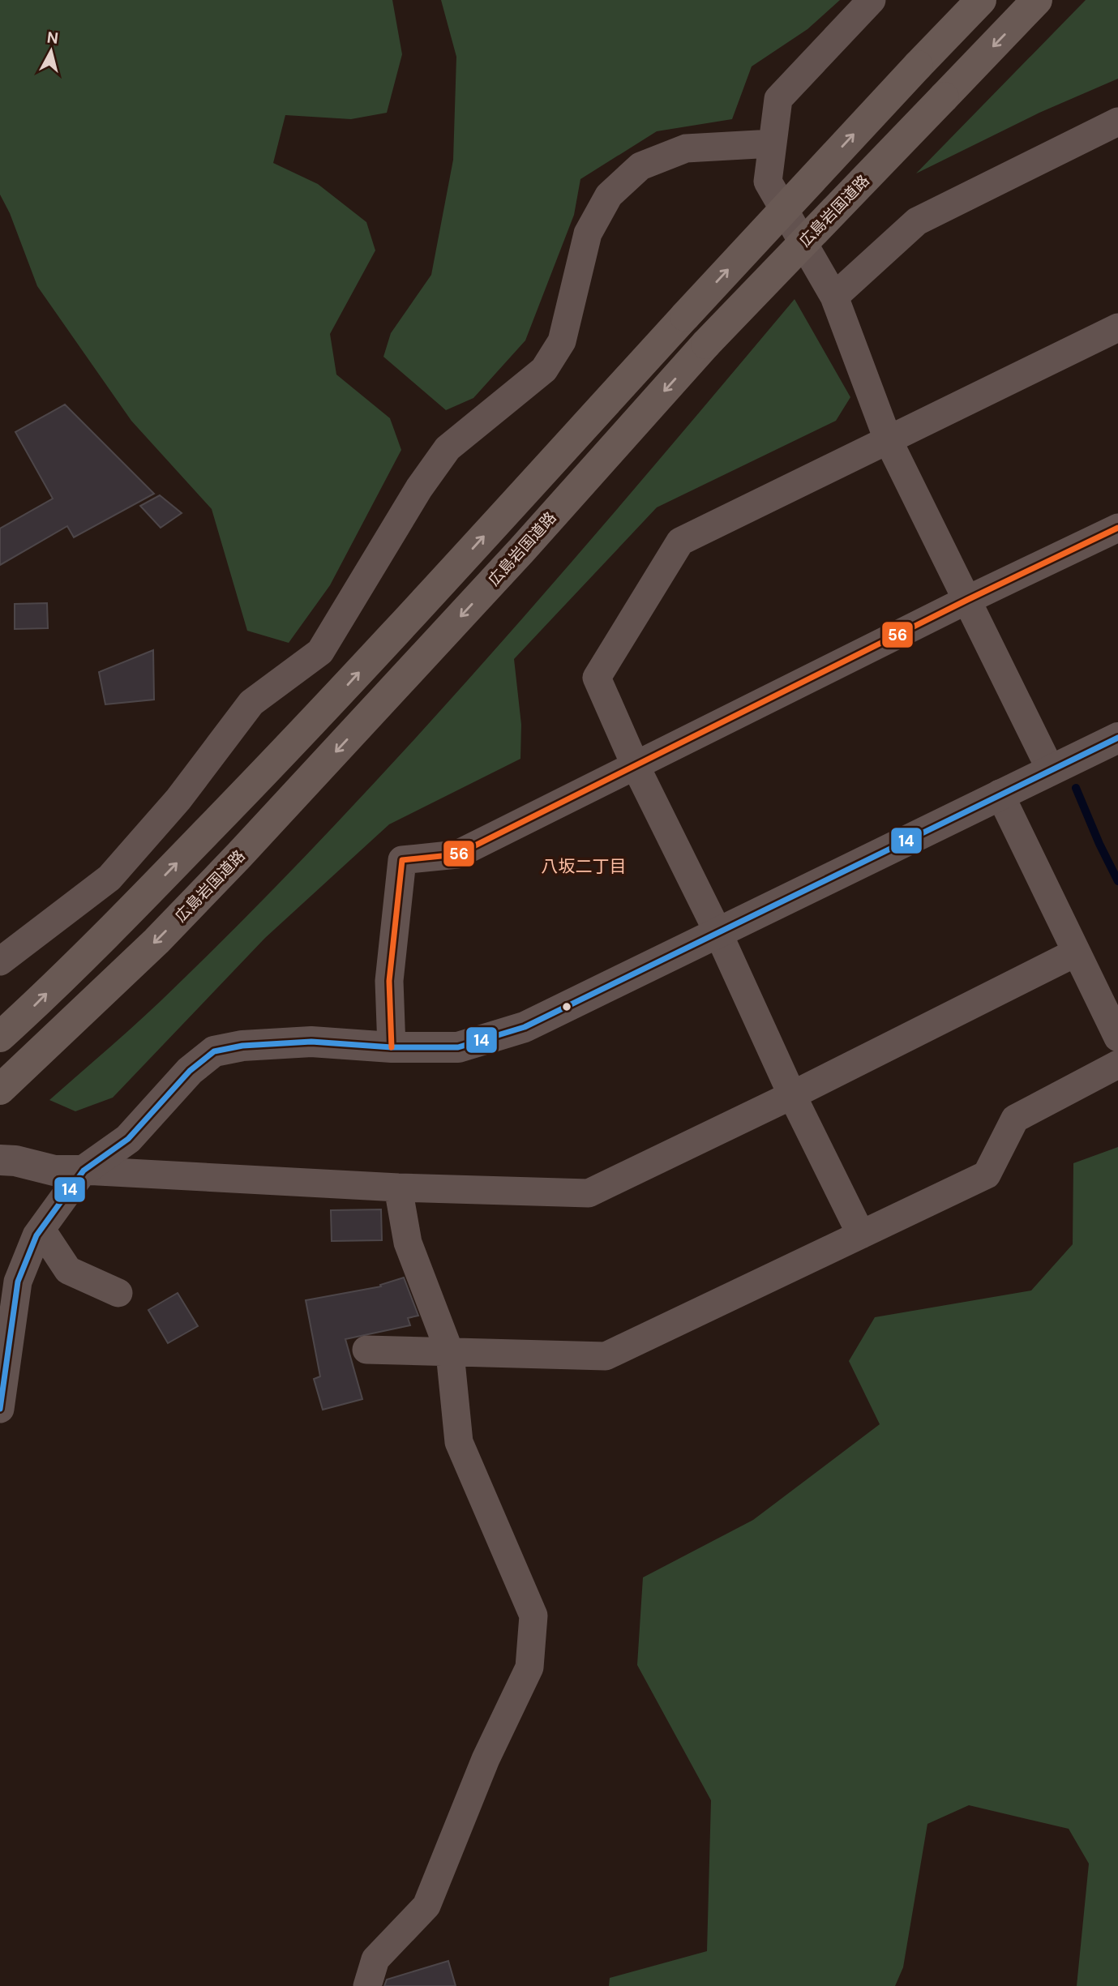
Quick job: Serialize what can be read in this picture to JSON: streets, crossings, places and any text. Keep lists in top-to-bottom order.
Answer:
{
  "streets": {
    "highway": ["広島岩国道路"]
  },
  "districts": ["八坂二丁目"],
  "lines": ["transit line 56", "transit line 14"],
  "north": "top"
}
